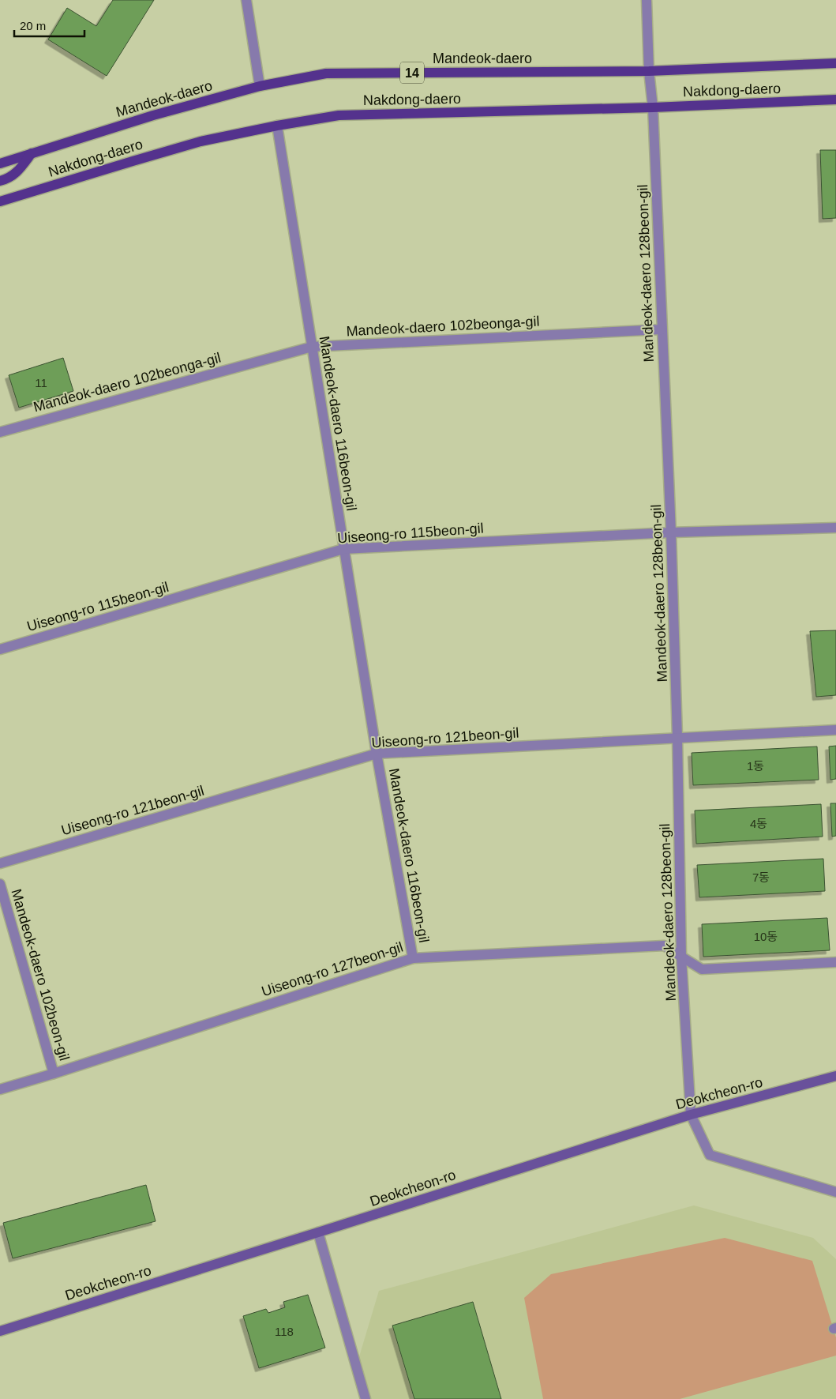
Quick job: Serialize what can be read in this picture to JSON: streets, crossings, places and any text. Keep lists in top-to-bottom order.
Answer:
{
  "streets": {
    "main road": [
      "Mandeok-daero",
      "14",
      "Nakdong-daero",
      "Deokcheon-ro"
    ],
    "street": [
      "Mandeok-daero 128beon-gil",
      "Mandeok-daero 102beonga-gil",
      "Mandeok-daero 116beon-gil",
      "Uiseong-ro 115beon-gil",
      "Uiseong-ro 121beon-gil",
      "Uiseong-ro 127beon-gil",
      "Mandeok-daero 102beon-gil"
    ]
  },
  "crossings": [
    ["Mandeok-daero", "Mandeok-daero 128beon-gil"],
    ["Nakdong-daero", "Mandeok-daero 128beon-gil"],
    ["Nakdong-daero", "Mandeok-daero 116beon-gil"],
    ["Mandeok-daero 128beon-gil", "Mandeok-daero 102beonga-gil"],
    ["Mandeok-daero 128beon-gil", "Uiseong-ro 115beon-gil"],
    ["Mandeok-daero 128beon-gil", "Uiseong-ro 121beon-gil"],
    ["Mandeok-daero 128beon-gil", "Uiseong-ro 127beon-gil"],
    ["Mandeok-daero 128beon-gil", "Deokcheon-ro"],
    ["Mandeok-daero 102beonga-gil", "Mandeok-daero 116beon-gil"],
    ["Mandeok-daero 116beon-gil", "Uiseong-ro 115beon-gil"],
    ["Mandeok-daero 116beon-gil", "Uiseong-ro 121beon-gil"],
    ["Mandeok-daero 116beon-gil", "Uiseong-ro 127beon-gil"],
    ["Uiseong-ro 127beon-gil", "Mandeok-daero 102beon-gil"]
  ],
  "house_numbers": [
    "11",
    "1동",
    "4동",
    "7동",
    "10동",
    "118"
  ],
  "scale_bar": "20 m"
}
